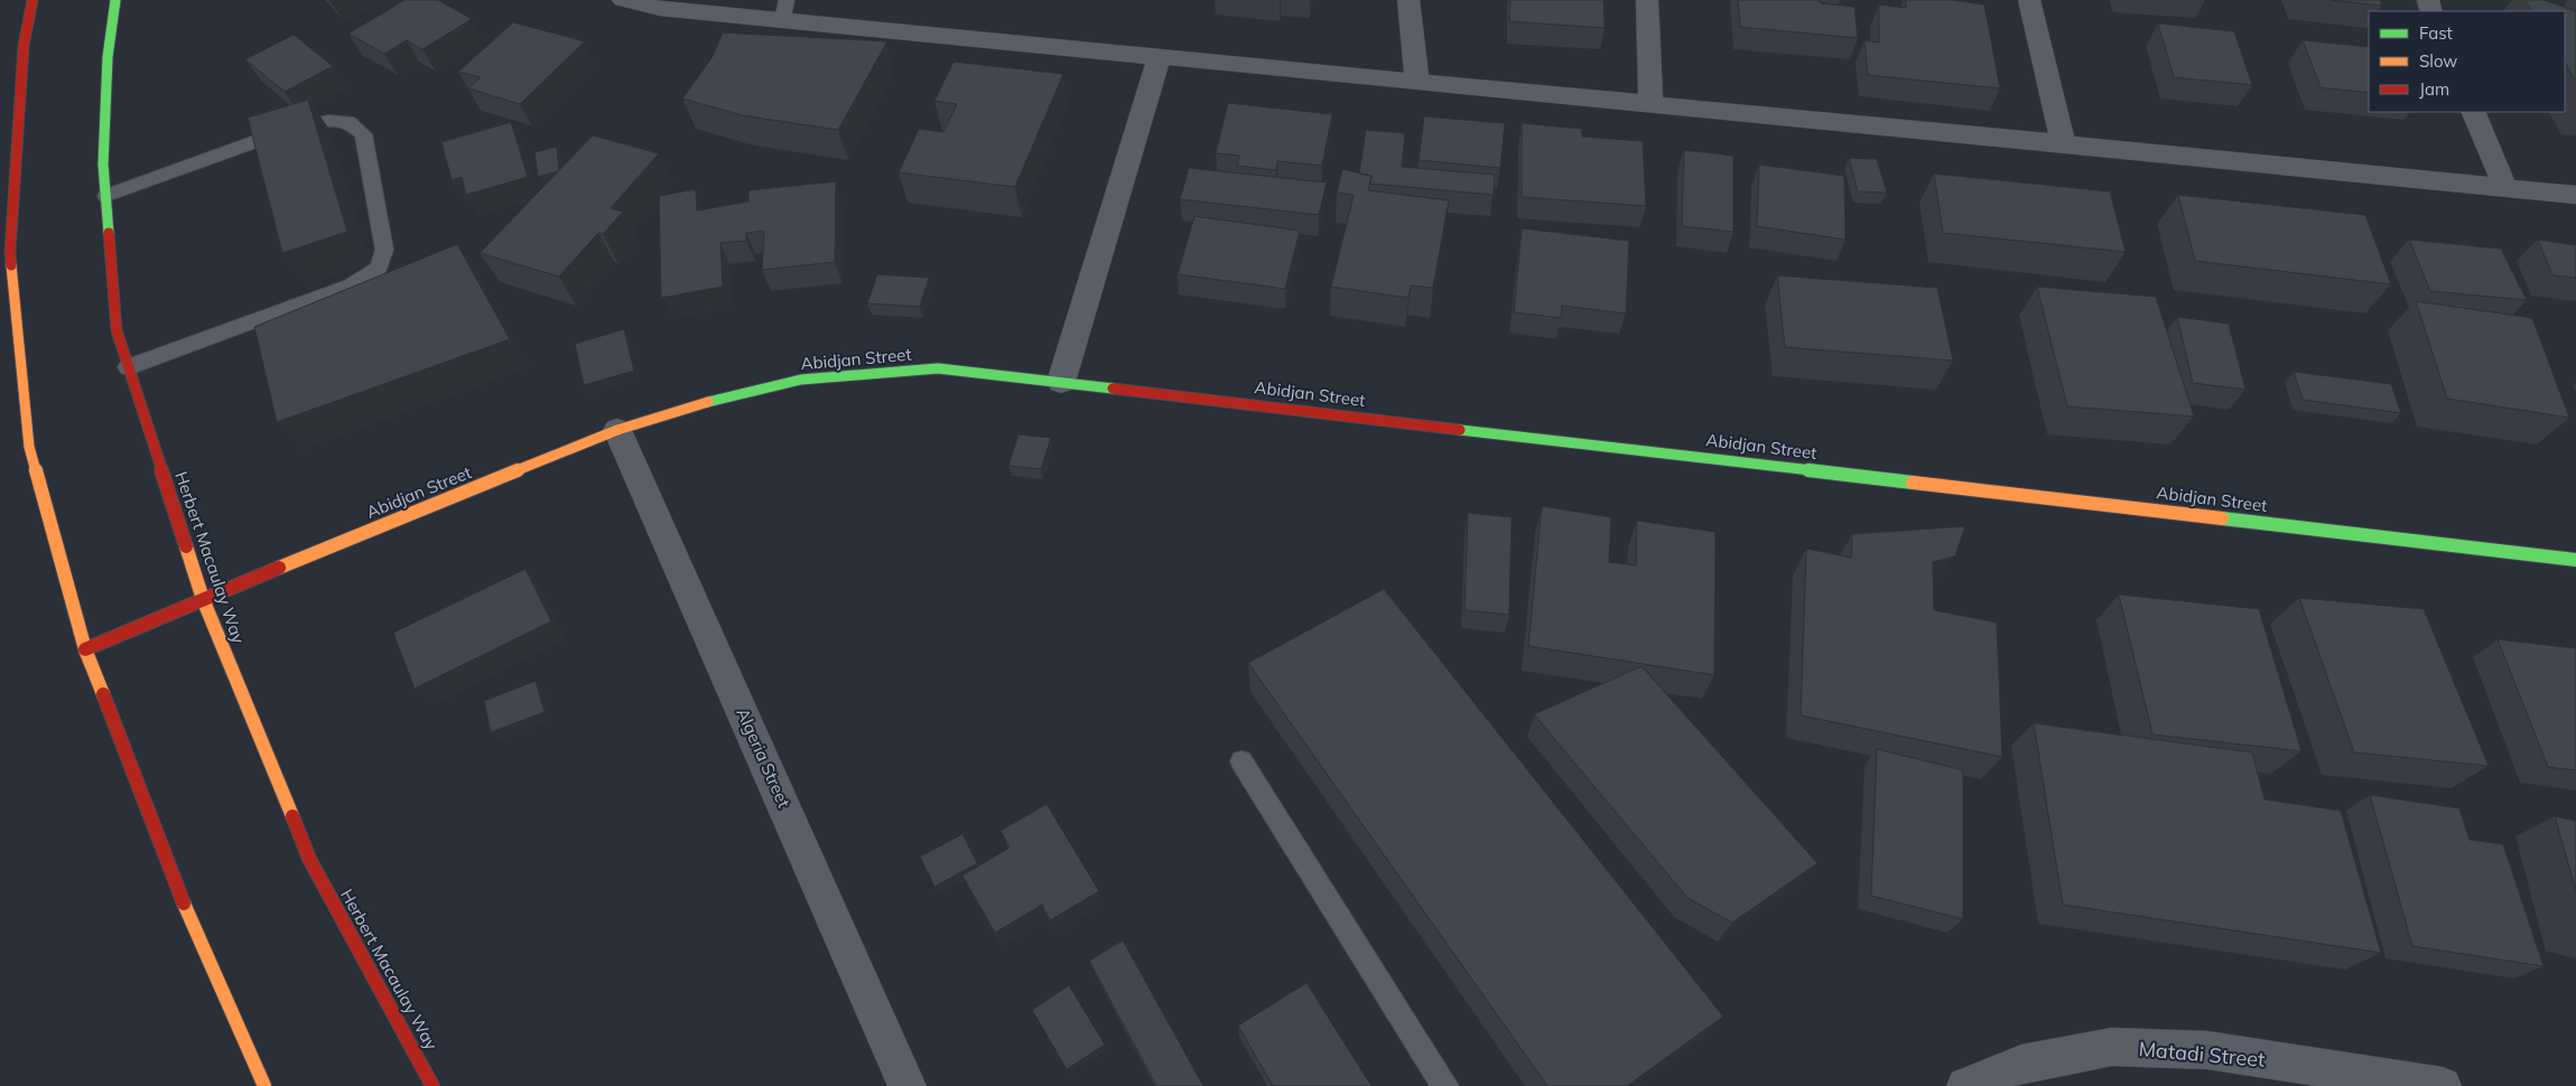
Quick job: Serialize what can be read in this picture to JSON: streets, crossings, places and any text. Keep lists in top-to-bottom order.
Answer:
{
  "streets": {
    "main road": ["Abidjan Street", "Herbert Macaulay Way"],
    "street": ["Algeria Street", "Matadi Street"]
  },
  "crossings": [
    ["Abidjan Street", "Herbert Macaulay Way"],
    ["Abidjan Street", "Algeria Street"]
  ],
  "legend": ["Fast", "Slow", "Jam"]
}
